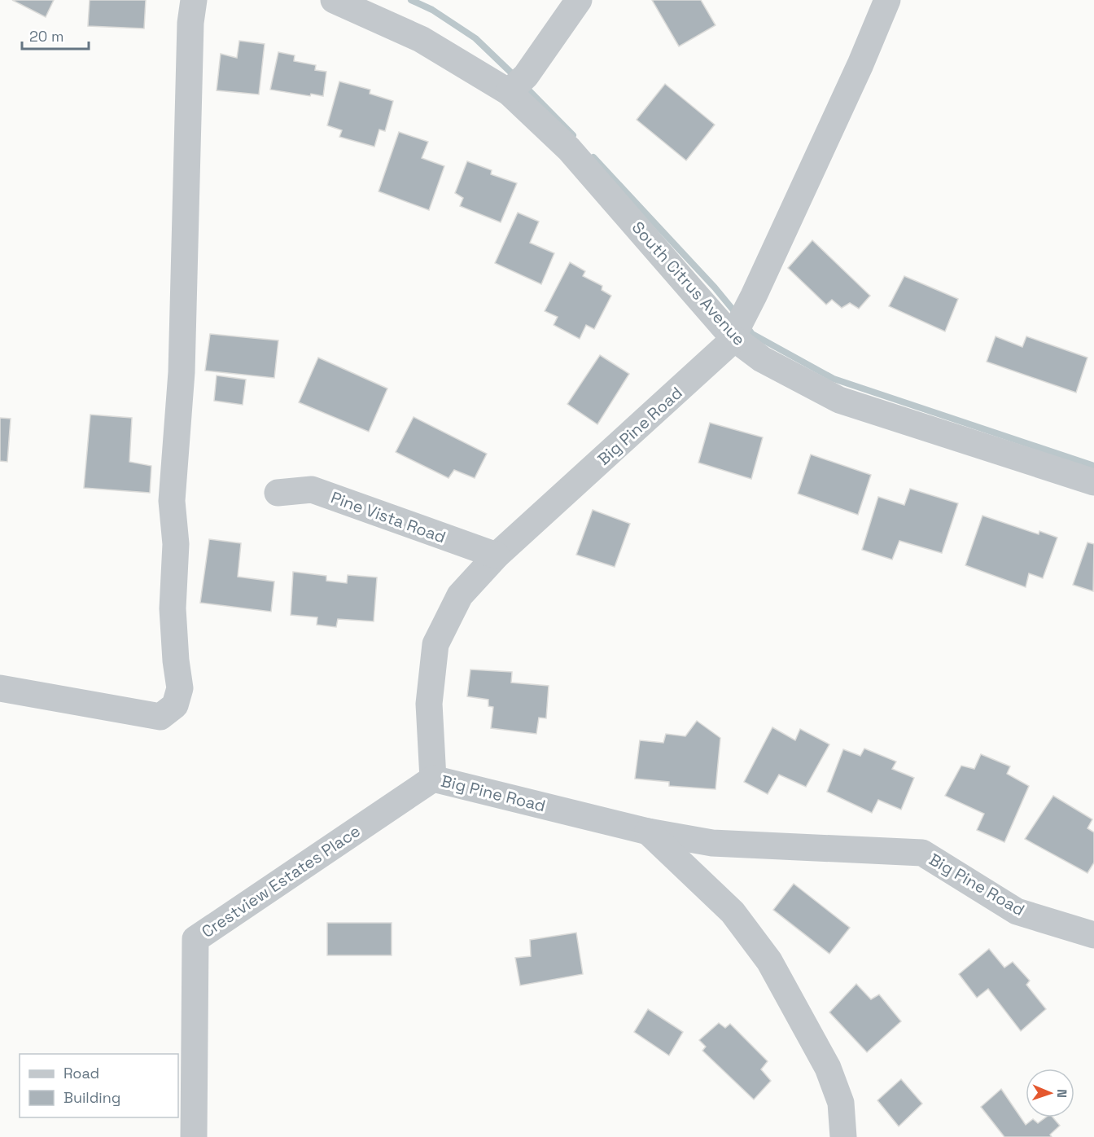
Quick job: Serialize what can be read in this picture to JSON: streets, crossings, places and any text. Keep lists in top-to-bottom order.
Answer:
{
  "streets": {
    "street": [
      "South Citrus Avenue",
      "Big Pine Road",
      "Pine Vista Road",
      "Crestview Estates Place"
    ]
  },
  "crossings": [
    ["South Citrus Avenue", "Big Pine Road"],
    ["Big Pine Road", "Pine Vista Road"],
    ["Big Pine Road", "Crestview Estates Place"]
  ],
  "legend": ["Road", "Building"],
  "scale_bar": "20 m",
  "north": "right"
}
